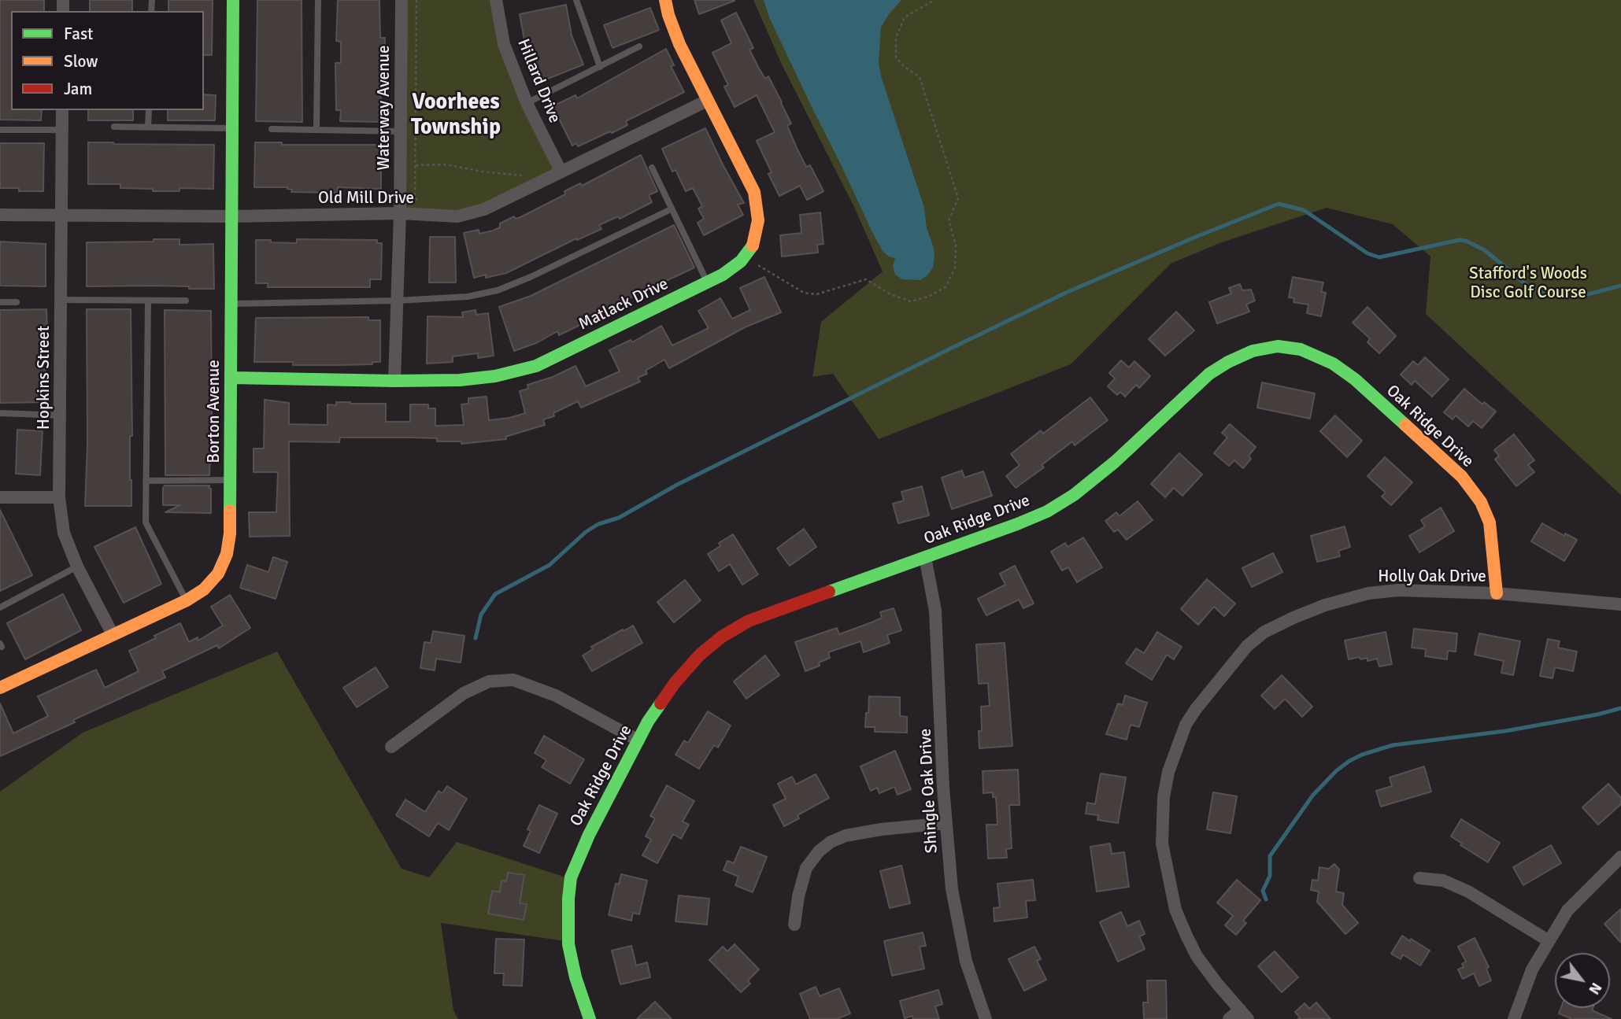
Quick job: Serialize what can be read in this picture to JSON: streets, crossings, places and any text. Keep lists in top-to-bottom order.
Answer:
{
  "streets": {
    "street": [
      "Hillard Drive",
      "Waterway Avenue",
      "Old Mill Drive",
      "Matlack Drive",
      "Hopkins Street",
      "Borton Avenue",
      "Oak Ridge Drive",
      "Holly Oak Drive",
      "Shingle Oak Drive"
    ]
  },
  "crossings": [
    ["Hillard Drive", "Old Mill Drive"],
    ["Waterway Avenue", "Old Mill Drive"],
    ["Waterway Avenue", "Matlack Drive"],
    ["Old Mill Drive", "Matlack Drive"],
    ["Old Mill Drive", "Hopkins Street"],
    ["Old Mill Drive", "Borton Avenue"],
    ["Matlack Drive", "Borton Avenue"],
    ["Hopkins Street", "Borton Avenue"],
    ["Oak Ridge Drive", "Holly Oak Drive"],
    ["Oak Ridge Drive", "Shingle Oak Drive"]
  ],
  "districts": ["Voorhees Township"],
  "parks": ["Stafford's Woods Disc Golf Course"],
  "legend": ["Fast", "Slow", "Jam"],
  "north": "bottom right"
}
